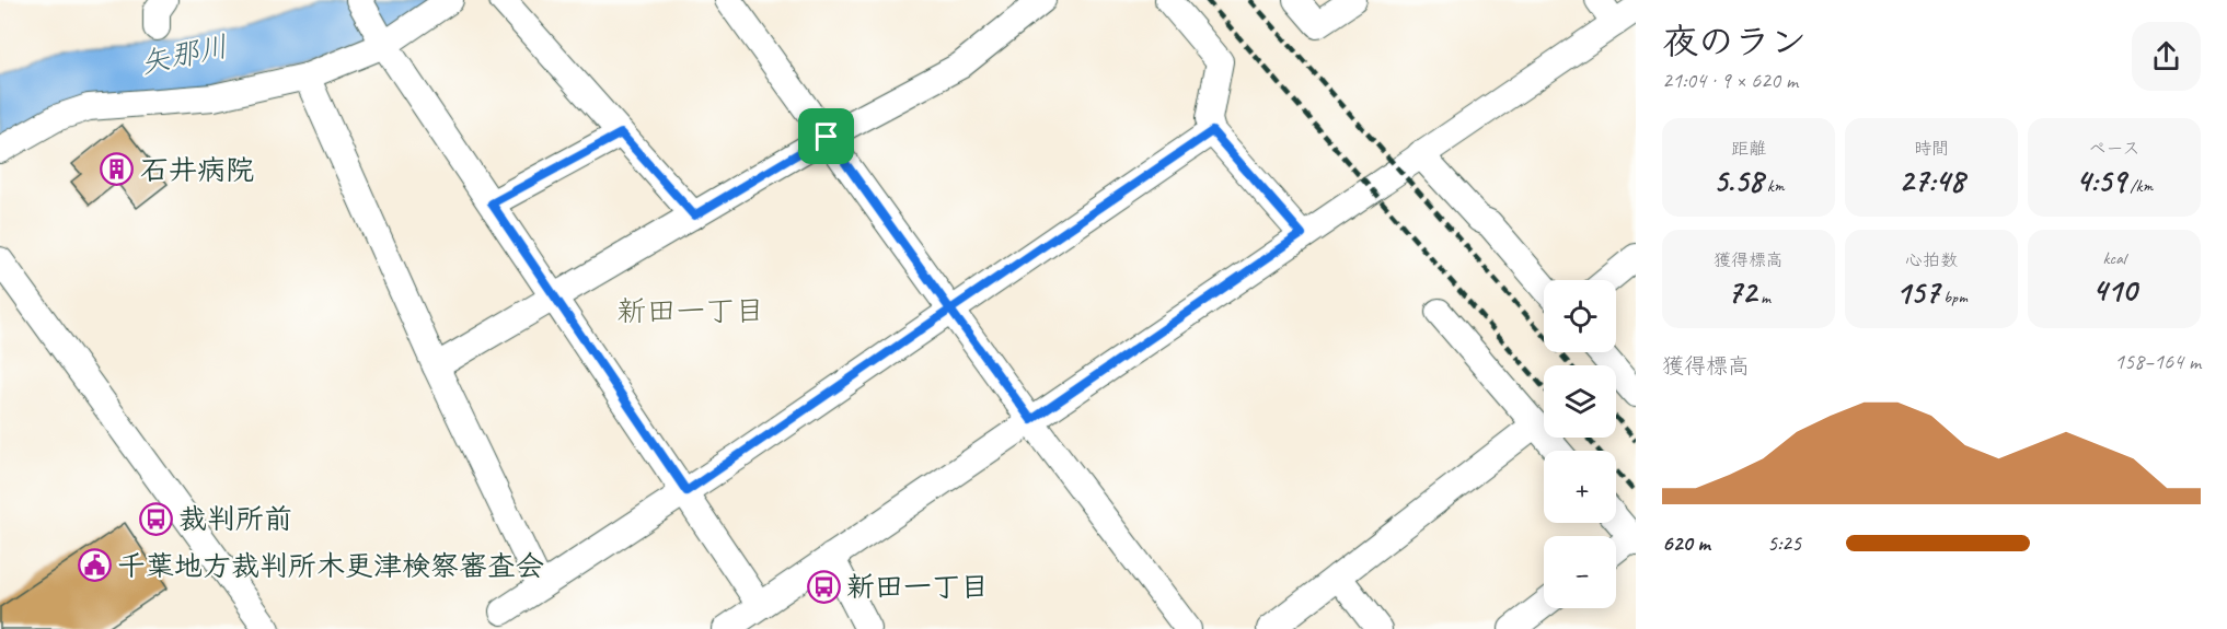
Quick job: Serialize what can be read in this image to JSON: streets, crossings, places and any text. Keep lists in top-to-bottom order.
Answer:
{
  "districts": ["新田一丁目"],
  "water": ["矢那川"],
  "places": {
    "building": ["石井病院"],
    "bus stop": ["裁判所前", "新田一丁目"],
    "public building": ["千葉地方裁判所木更津検察審査会"]
  },
  "page": {
    "heading": ["夜のラン", "21:04 · 9 × 620 m"],
    "stats": [
      ["距離", "5.58 km"],
      ["時間", "27:48"],
      ["ペース", "4:59 /km"],
      ["獲得標高", "72 m"],
      ["心拍数", "157 bpm"],
      ["kcal", "410"]
    ],
    "map_buttons": ["+", "−"],
    "chart": ["獲得標高", "158–164 m"],
    "list": [
      {
        "name": "620 m",
        "note": "5:25"
      }
    ]
  }
}
